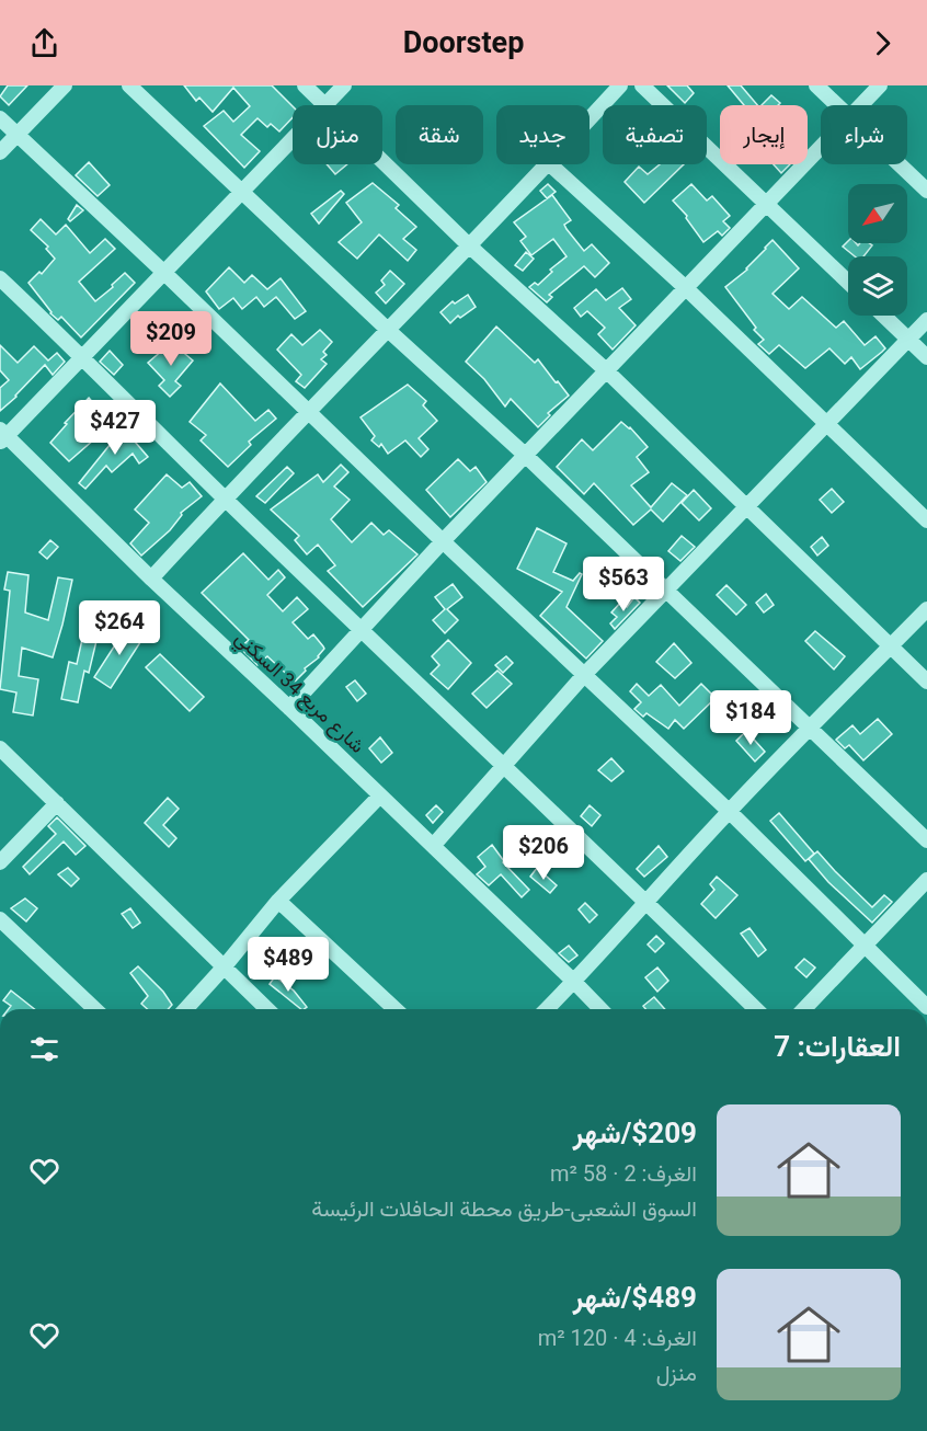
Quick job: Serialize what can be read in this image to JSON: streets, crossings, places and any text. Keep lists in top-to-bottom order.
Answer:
{
  "streets": {
    "street": ["شارع مربع 34 السكني"]
  },
  "north": "bottom left",
  "page": {
    "header": "Doorstep",
    "chip": [
      "شراء",
      "إيجار",
      "تصفية",
      "جديد",
      "شقة",
      "منزل"
    ],
    "price": [
      "$209",
      "$427",
      "$563",
      "$264",
      "$184",
      "$206",
      "$489"
    ],
    "heading": "العقارات: 7",
    "list": [
      {
        "name": "$209/شهر",
        "note": "الغرف: 2 · 58 m² · السوق الشعبى-طريق محطة الحافلات الرئيسة"
      },
      {
        "name": "$489/شهر",
        "note": "الغرف: 4 · 120 m² · منزل"
      }
    ]
  }
}
